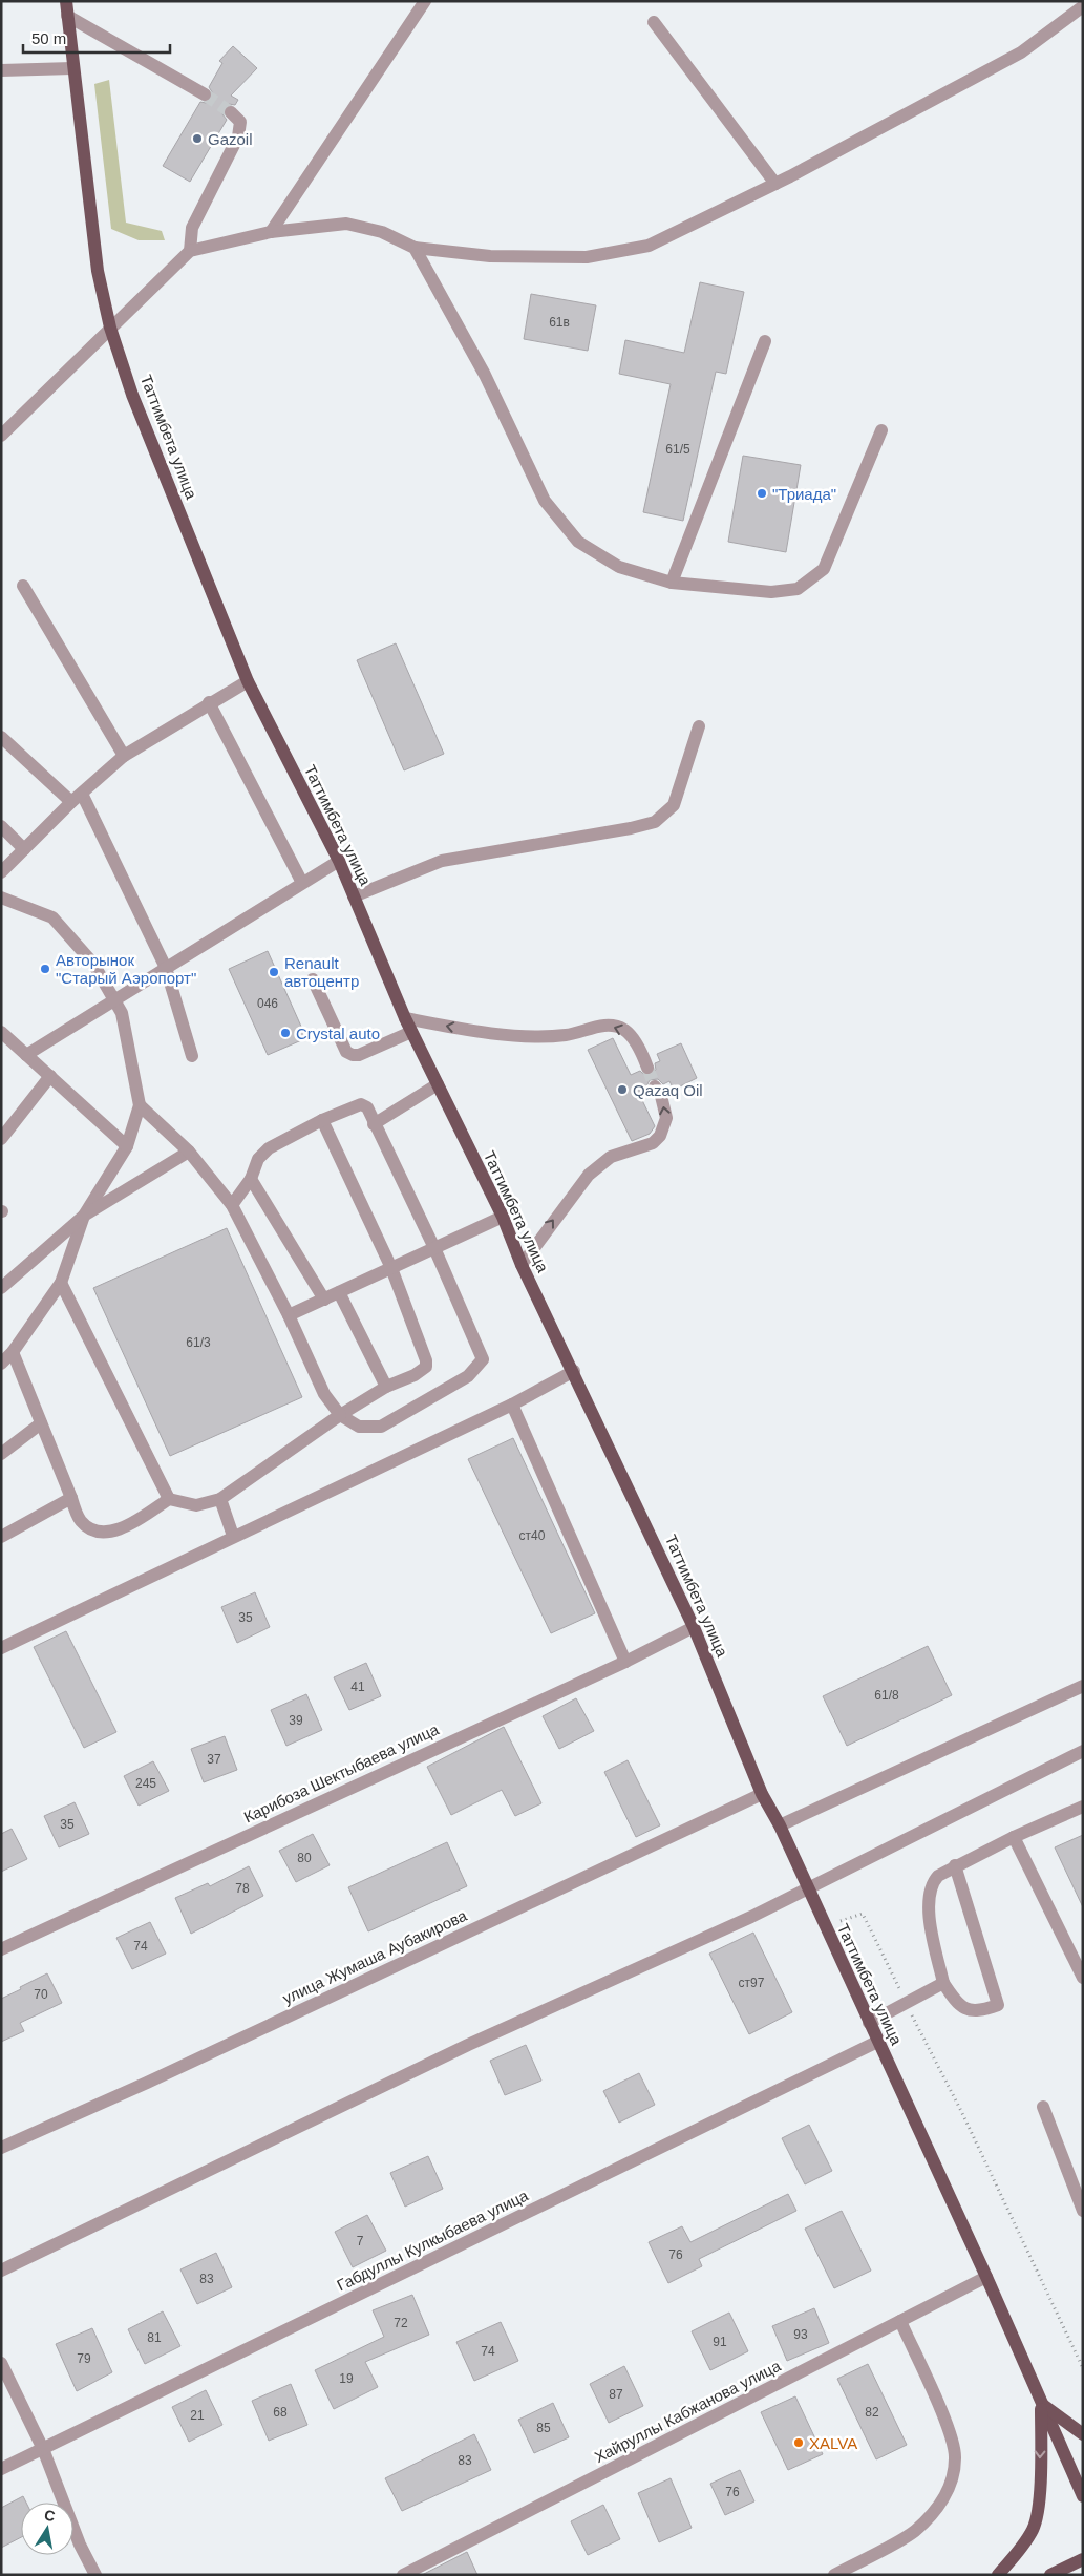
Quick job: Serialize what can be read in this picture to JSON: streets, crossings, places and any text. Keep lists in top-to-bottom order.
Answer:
{
  "streets": {
    "main road": ["Таттимбета улица"],
    "street": [
      "Карибоза Шектыбаева улица",
      "улица Жумаша Аубакирова",
      "Габдуллы Кулкыбаева улица",
      "Хайруллы Кабжанова улица"
    ]
  },
  "crossings": [
    ["Таттимбета улица", "Карибоза Шектыбаева улица"],
    ["Таттимбета улица", "улица Жумаша Аубакирова"],
    ["Таттимбета улица", "Габдуллы Кулкыбаева улица"],
    ["Таттимбета улица", "Хайруллы Кабжанова улица"]
  ],
  "places": [
    "Gazoil",
    "\"Триада\"",
    "Авторынок \"Старый Аэропорт\"",
    "Renault автоцентр",
    "Crystal auto",
    "Qazaq Oil",
    "XALVA"
  ],
  "house_numbers": [
    "61в",
    "61/5",
    "046",
    "61/3",
    "ст40",
    "35",
    "41",
    "61/8",
    "39",
    "37",
    "245",
    "35",
    "80",
    "78",
    "74",
    "ст97",
    "70",
    "7",
    "76",
    "83",
    "72",
    "93",
    "81",
    "91",
    "74",
    "79",
    "19",
    "87",
    "68",
    "82",
    "21",
    "85",
    "83",
    "76"
  ],
  "scale_bar": "50 m",
  "north": "top"
}
